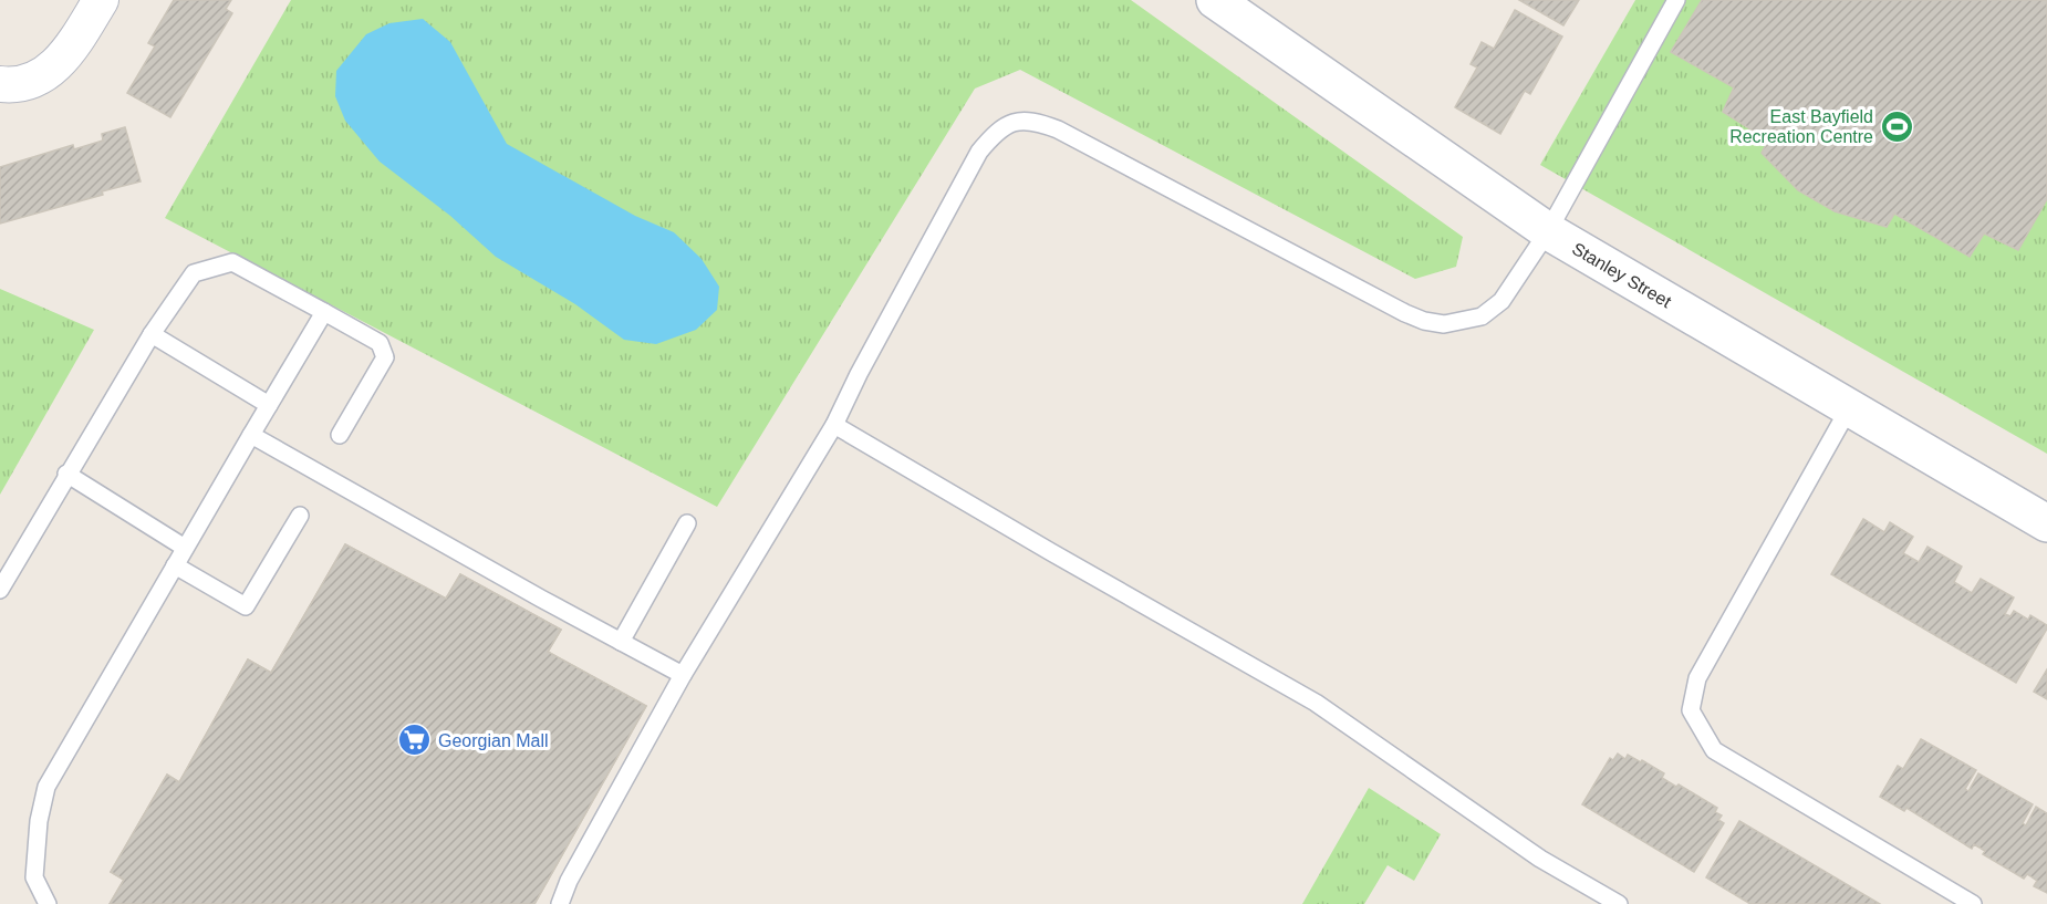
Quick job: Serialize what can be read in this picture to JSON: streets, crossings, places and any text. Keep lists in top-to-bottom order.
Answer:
{
  "streets": {
    "street": ["Stanley Street"]
  },
  "places": {
    "sports": ["East Bayfield Recreation Centre"],
    "supermarket": ["Georgian Mall"]
  }
}
